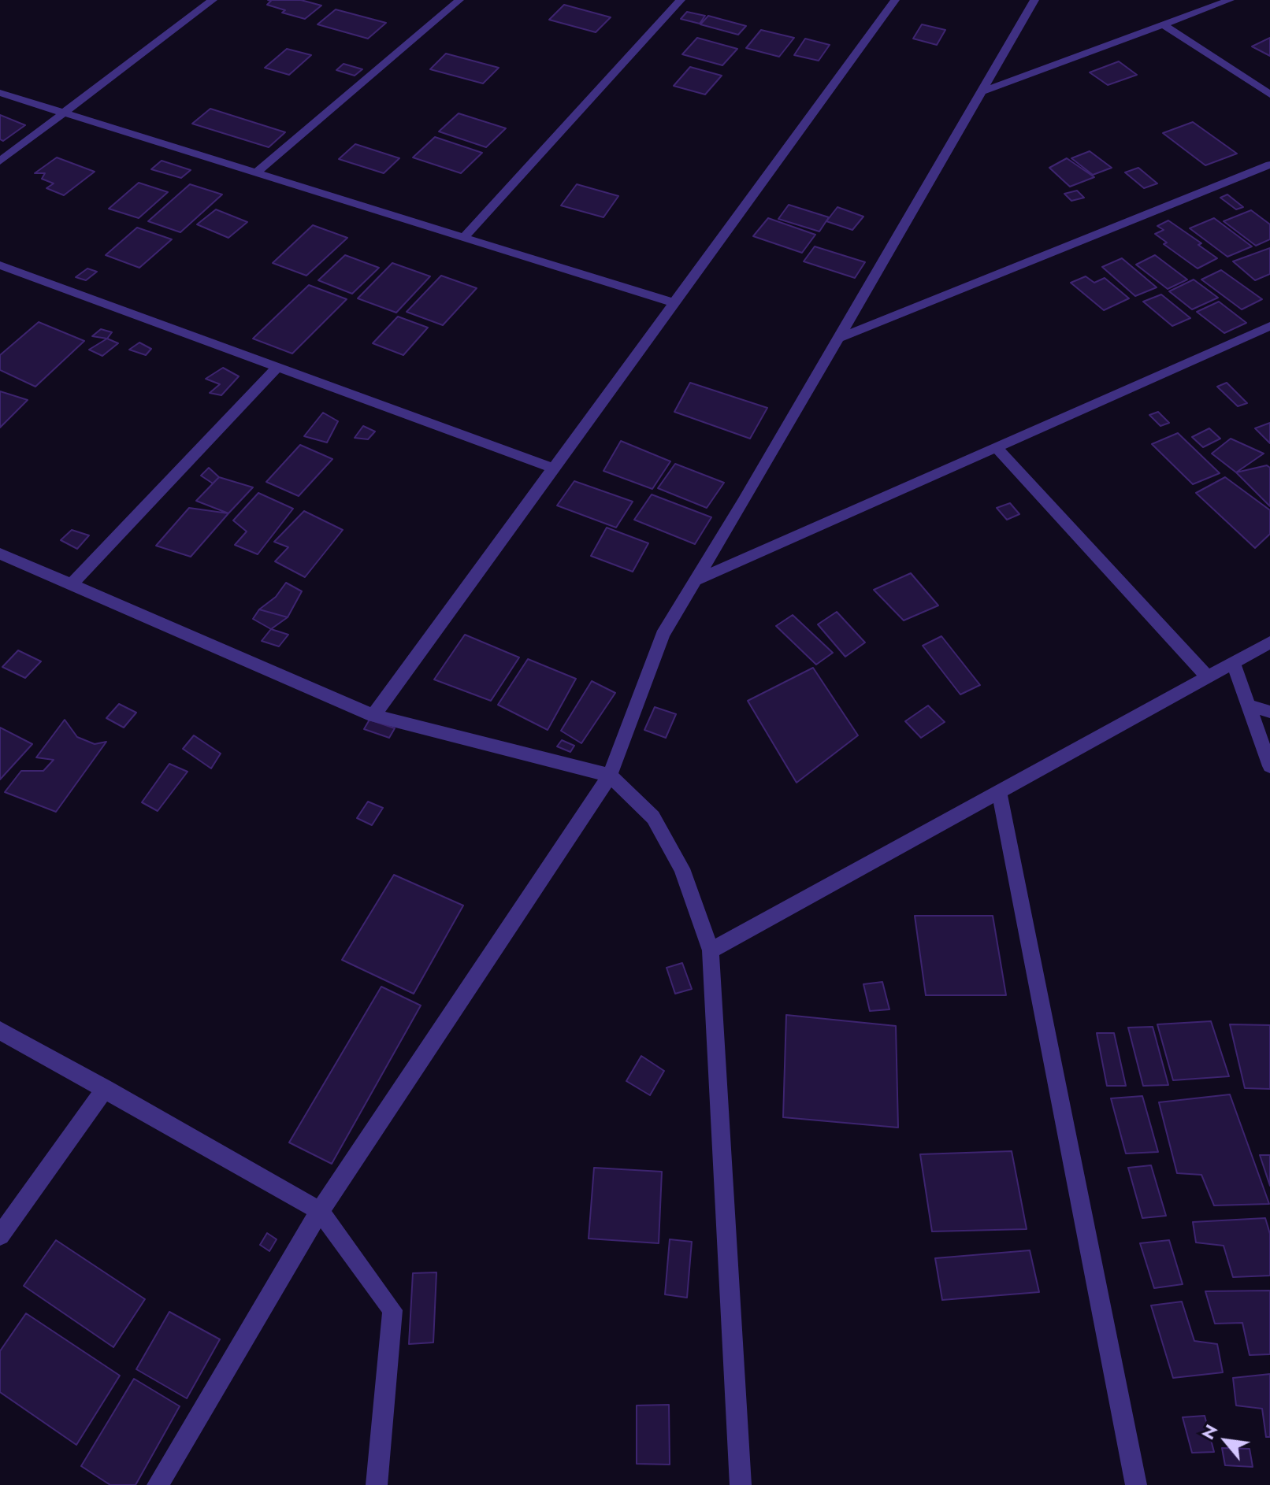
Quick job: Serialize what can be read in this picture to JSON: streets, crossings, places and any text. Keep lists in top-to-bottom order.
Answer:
{
  "north": "top left"
}
